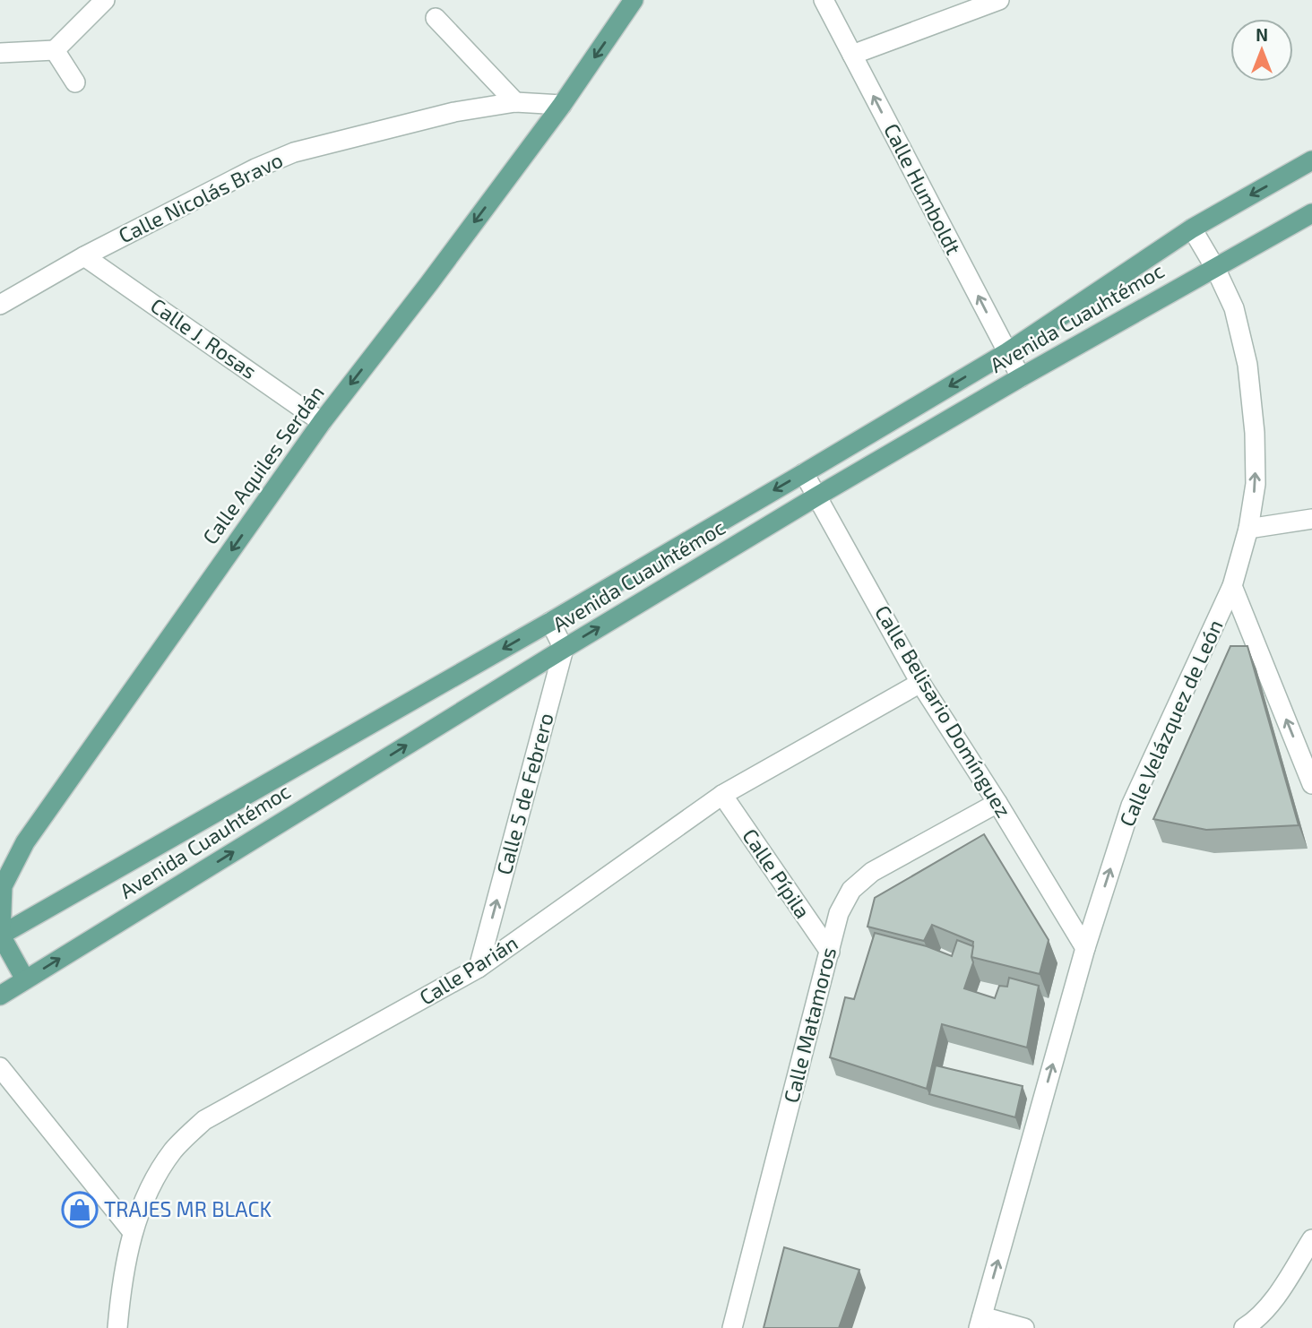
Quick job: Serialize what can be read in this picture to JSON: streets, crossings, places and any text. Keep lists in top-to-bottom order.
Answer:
{
  "streets": {
    "main road": ["Avenida Cuauhtémoc", "Calle Aquiles Serdán"],
    "street": [
      "Calle Humboldt",
      "Calle Nicolás Bravo",
      "Calle J. Rosas",
      "Calle Belisario Domínguez",
      "Calle Velázquez de León",
      "Calle 5 de Febrero",
      "Calle Pípila",
      "Calle Parián",
      "Calle Matamoros"
    ]
  },
  "crossings": [
    ["Calle Humboldt", "Avenida Cuauhtémoc"],
    ["Calle Nicolás Bravo", "Calle J. Rosas"],
    ["Calle Nicolás Bravo", "Calle Aquiles Serdán"],
    ["Avenida Cuauhtémoc", "Calle Aquiles Serdán"],
    ["Avenida Cuauhtémoc", "Calle Belisario Domínguez"],
    ["Avenida Cuauhtémoc", "Calle Velázquez de León"],
    ["Avenida Cuauhtémoc", "Calle 5 de Febrero"],
    ["Calle J. Rosas", "Calle Aquiles Serdán"],
    ["Calle Belisario Domínguez", "Calle Velázquez de León"],
    ["Calle Belisario Domínguez", "Calle Parián"],
    ["Calle Belisario Domínguez", "Calle Matamoros"],
    ["Calle 5 de Febrero", "Calle Parián"],
    ["Calle Pípila", "Calle Parián"],
    ["Calle Pípila", "Calle Matamoros"]
  ],
  "one_way": [
    "Calle Humboldt",
    "Calle Aquiles Serdán",
    "Calle Velázquez de León",
    "Calle 5 de Febrero"
  ],
  "places": {
    "shop": ["TRAJES MR BLACK"]
  },
  "north": "top"
}
